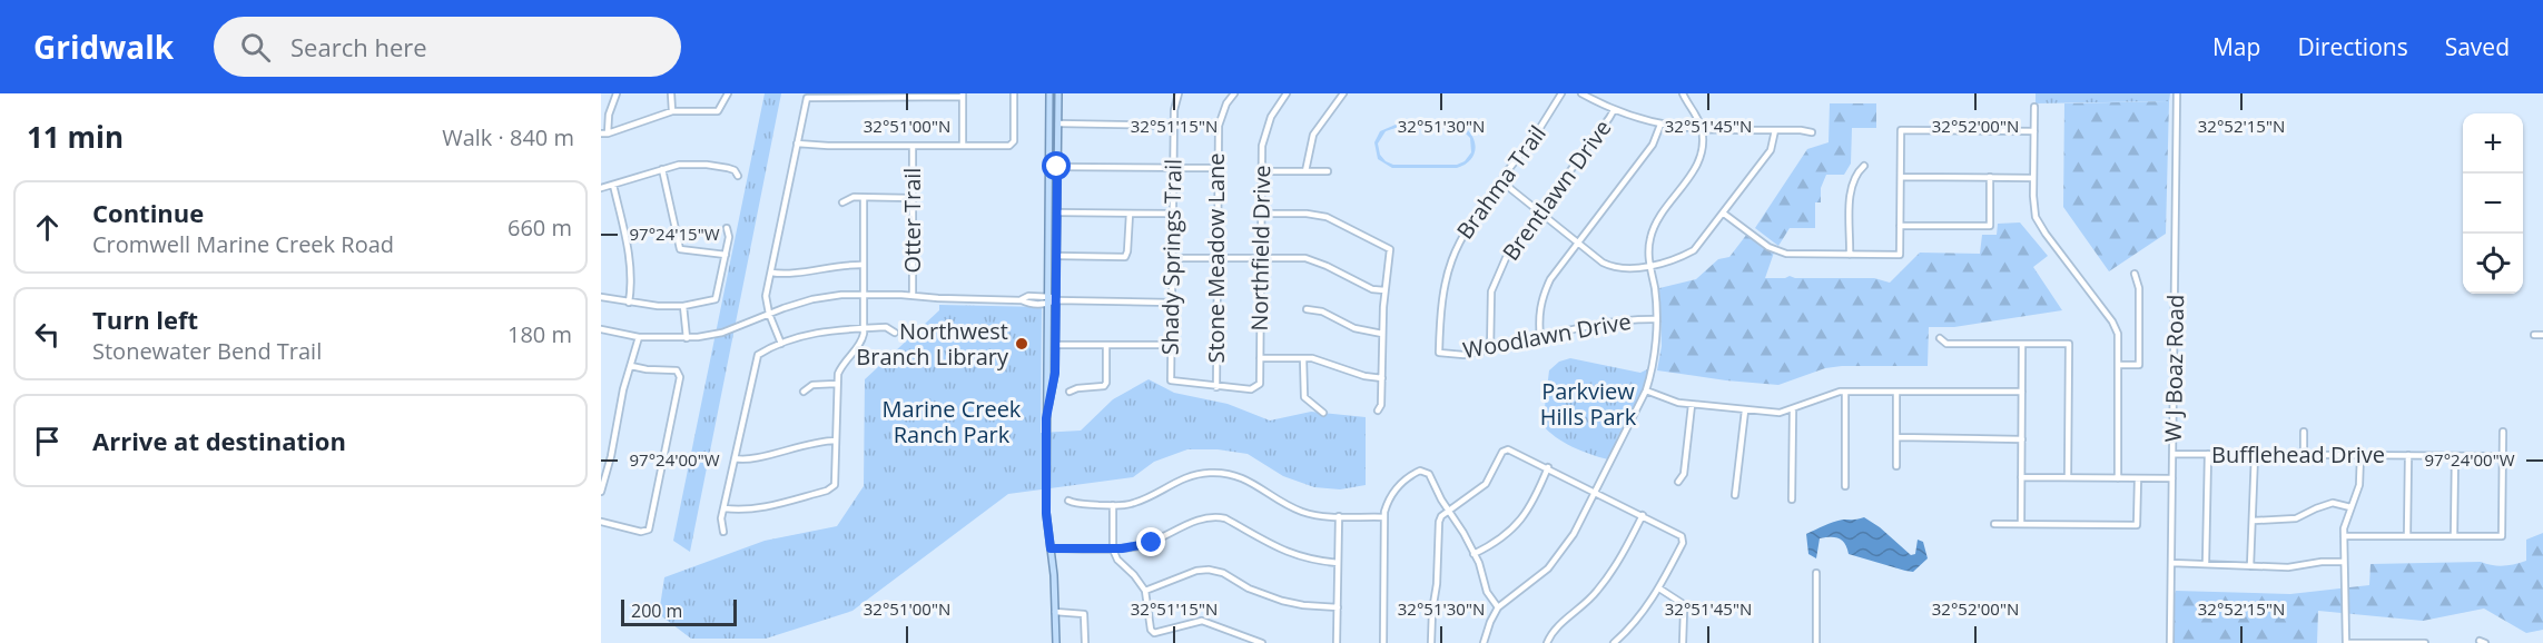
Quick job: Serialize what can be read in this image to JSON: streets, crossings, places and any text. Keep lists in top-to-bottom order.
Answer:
{
  "streets": {
    "street": [
      "Brahma Trail",
      "Brentlawn Drive",
      "Otter Trail",
      "Northfield Drive",
      "Shady Springs Trail",
      "Stone Meadow Lane",
      "Woodlawn Drive",
      "W J Boaz Road",
      "Bufflehead Drive"
    ]
  },
  "crossings": [
    ["Brahma Trail", "Woodlawn Drive"],
    ["Brentlawn Drive", "Woodlawn Drive"],
    ["Northfield Drive", "Shady Springs Trail"],
    ["Northfield Drive", "Stone Meadow Lane"],
    ["Shady Springs Trail", "Stone Meadow Lane"],
    ["W J Boaz Road", "Bufflehead Drive"]
  ],
  "parks": ["Parkview Hills Park", "Marine Creek Ranch Park"],
  "places": ["Northwest Branch Library"],
  "scale_bar": "200 m",
  "page": {
    "header": "Gridwalk",
    "search": "Search here",
    "nav": ["Map", "Directions", "Saved"],
    "heading": ["11 min", "Walk · 840 m"],
    "map_buttons": ["+", "−"],
    "list": [
      ["Continue", "Cromwell Marine Creek Road", "660 m"],
      ["Turn left", "Stonewater Bend Trail", "180 m"],
      "Arrive at destination"
    ],
    "scale": "200 m"
  },
  "coordinates": [
    "32°51'00\"N",
    "32°51'15\"N",
    "32°51'30\"N",
    "32°51'45\"N",
    "32°52'00\"N",
    "32°52'15\"N",
    "97°24'15\"W",
    "97°24'00\"W"
  ]
}
